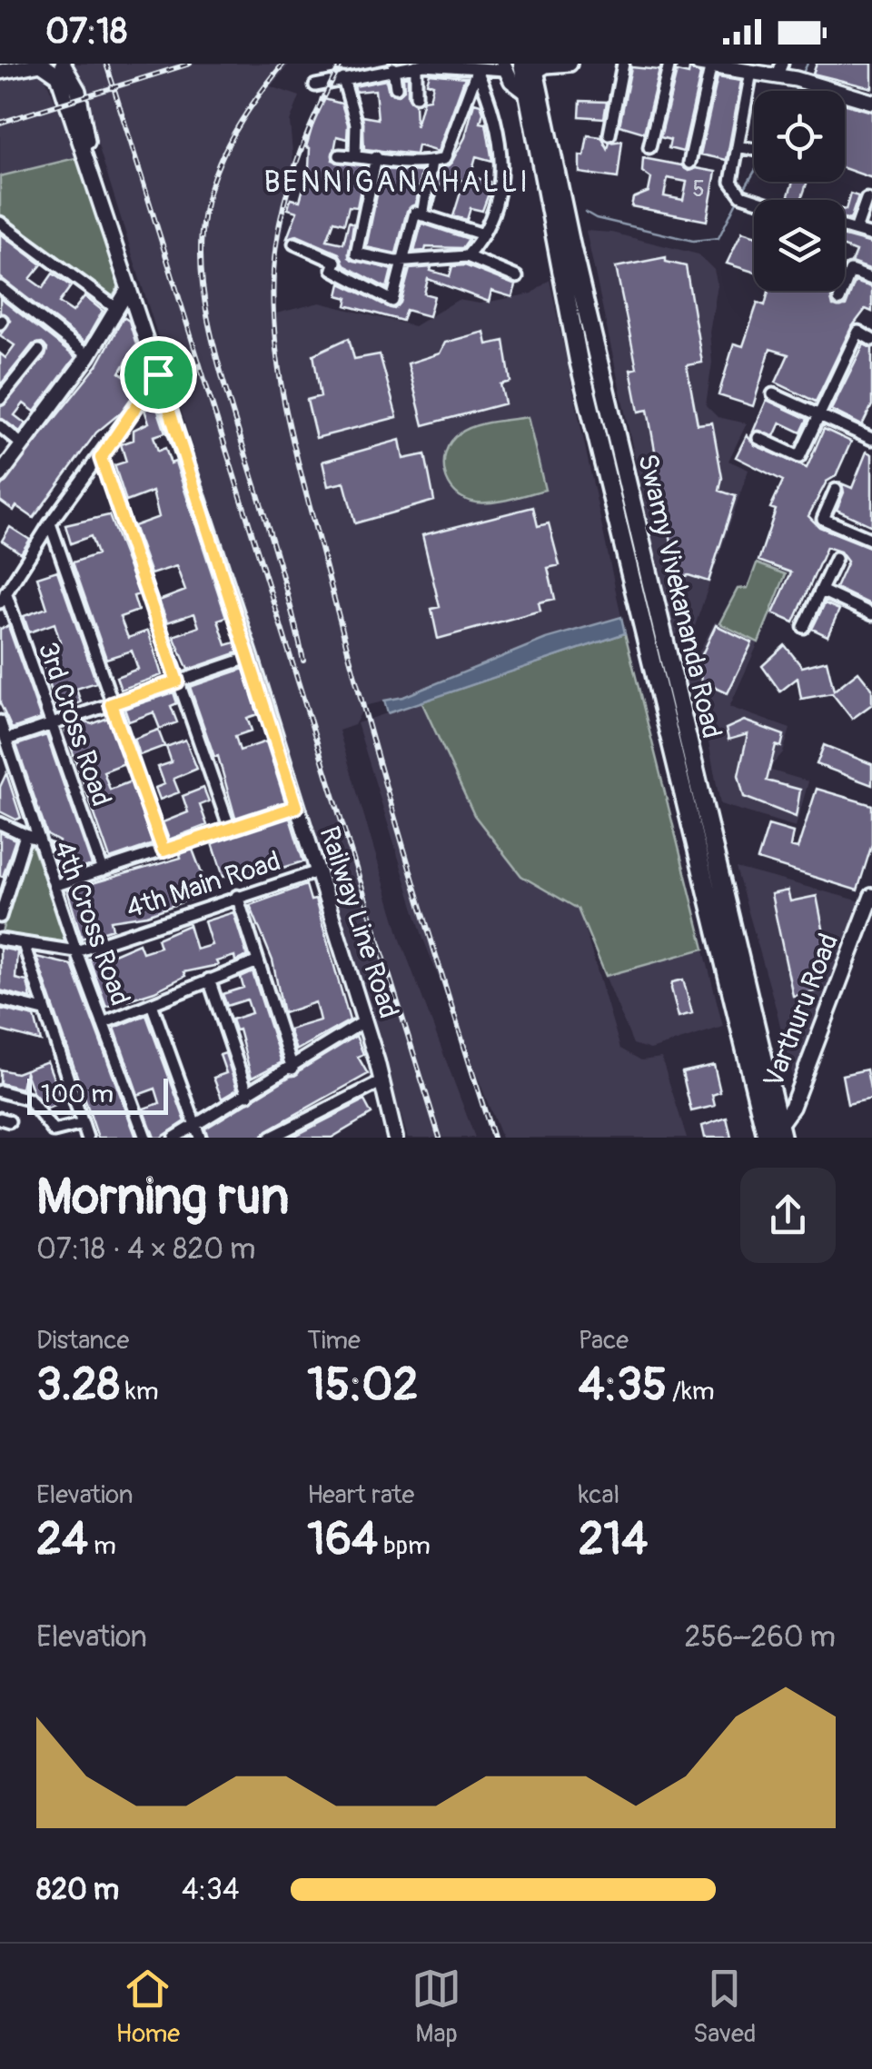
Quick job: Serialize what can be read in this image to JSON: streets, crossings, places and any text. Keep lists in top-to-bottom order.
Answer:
{
  "streets": {
    "main road": ["Swamy Vivekananda Road", "Railway Line Road", "Varthuru Road"],
    "street": ["3rd Cross Road", "4th Main Road", "4th Cross Road"]
  },
  "crossings": [
    ["Swamy Vivekananda Road", "Varthuru Road"],
    ["4th Main Road", "Railway Line Road"],
    ["4th Main Road", "4th Cross Road"]
  ],
  "districts": ["BENNIGANAHALLI"],
  "house_numbers": ["5"],
  "scale_bar": "100 m",
  "page": {
    "status": "07:18",
    "scale": "100 m",
    "heading": ["Morning run", "07:18 · 4 × 820 m"],
    "stats": [
      ["Distance", "3.28 km"],
      ["Time", "15:02"],
      ["Pace", "4:35 /km"],
      ["Elevation", "24 m"],
      ["Heart rate", "164 bpm"],
      ["kcal", "214"]
    ],
    "chart": ["Elevation", "256–260 m"],
    "list": [
      {
        "name": "820 m",
        "note": "4:34"
      }
    ],
    "tabs": ["Home", "Map", "Saved"]
  }
}
